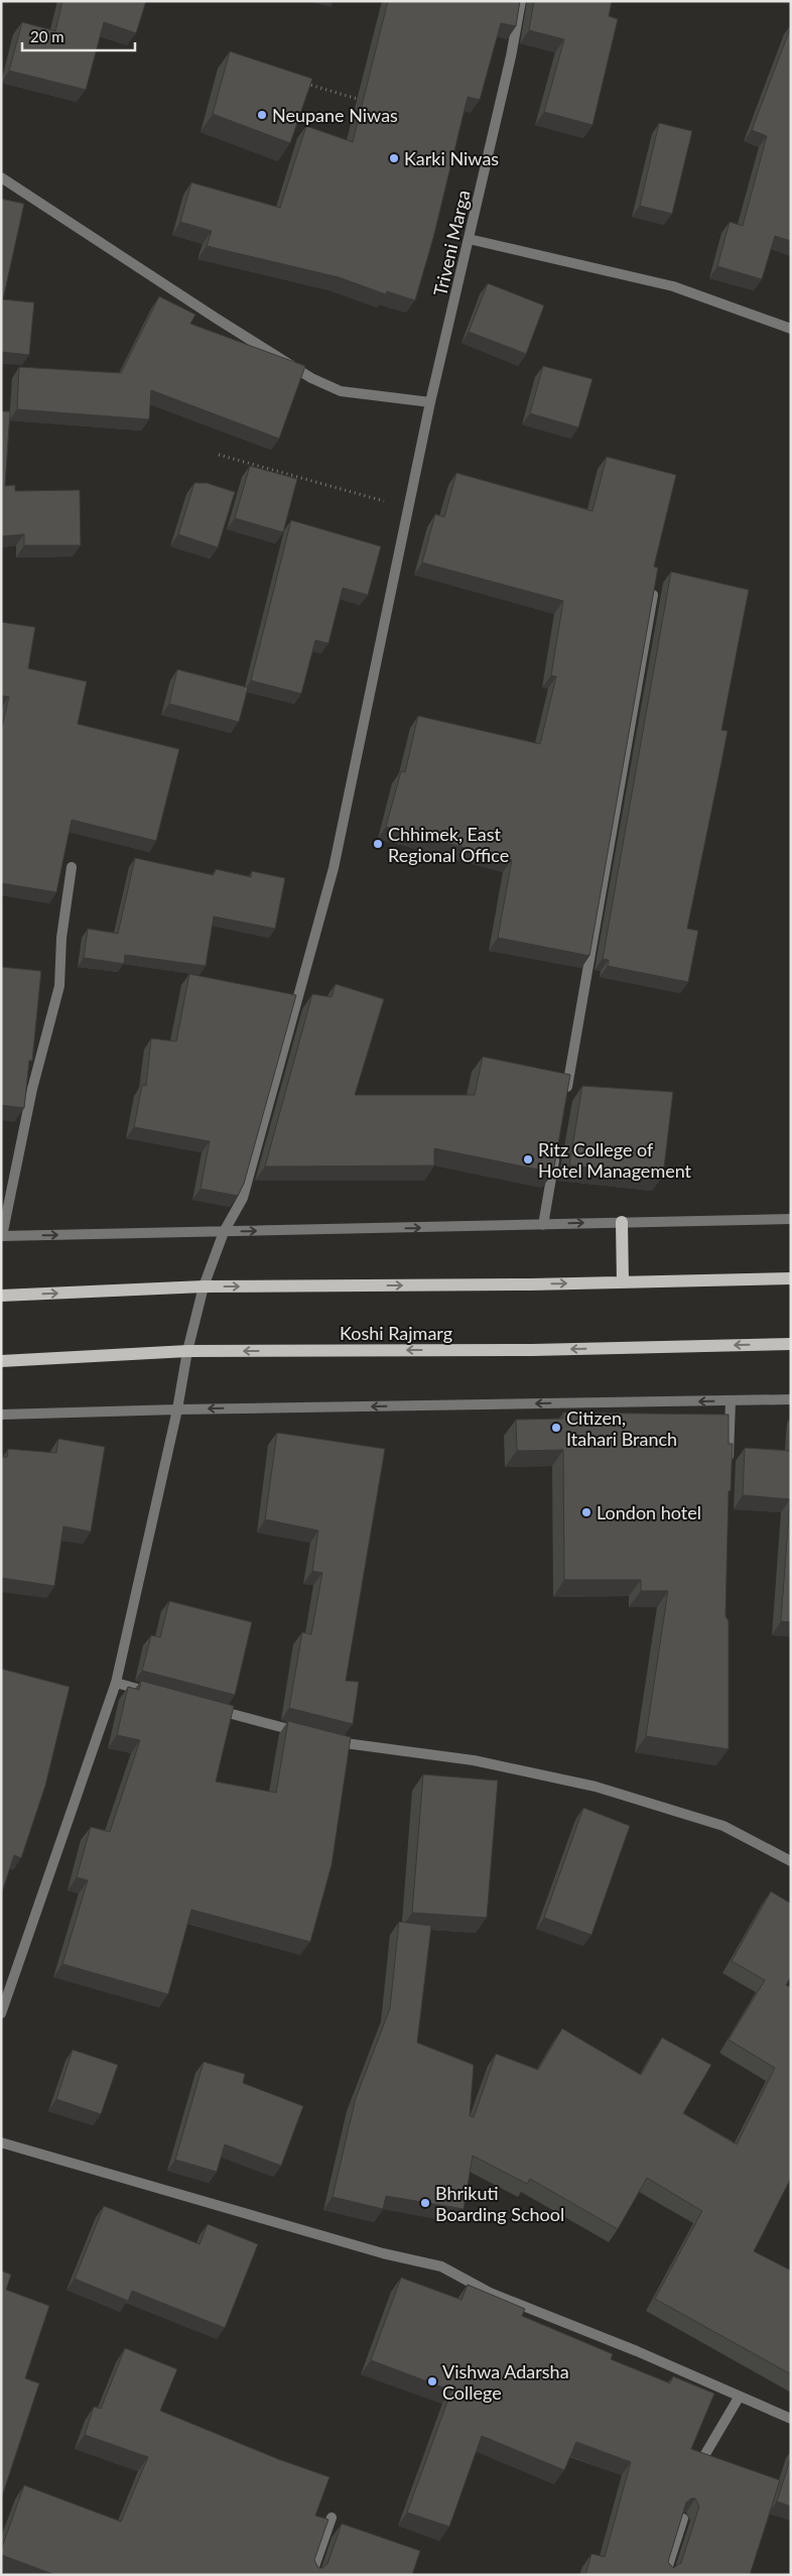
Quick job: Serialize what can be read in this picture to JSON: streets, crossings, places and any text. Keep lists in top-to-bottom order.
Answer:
{
  "streets": {
    "main road": ["Koshi Rajmarg"],
    "street": ["Triveni Marga"]
  },
  "crossings": [
    ["Triveni Marga", "Koshi Rajmarg"]
  ],
  "places": [
    "Neupane Niwas",
    "Karki Niwas",
    "Chhimek, East Regional Office",
    "Ritz College of Hotel Management",
    "Citizen, Itahari Branch",
    "London hotel",
    "Bhrikuti Boarding School",
    "Vishwa Adarsha College"
  ],
  "scale_bar": "20 m"
}
